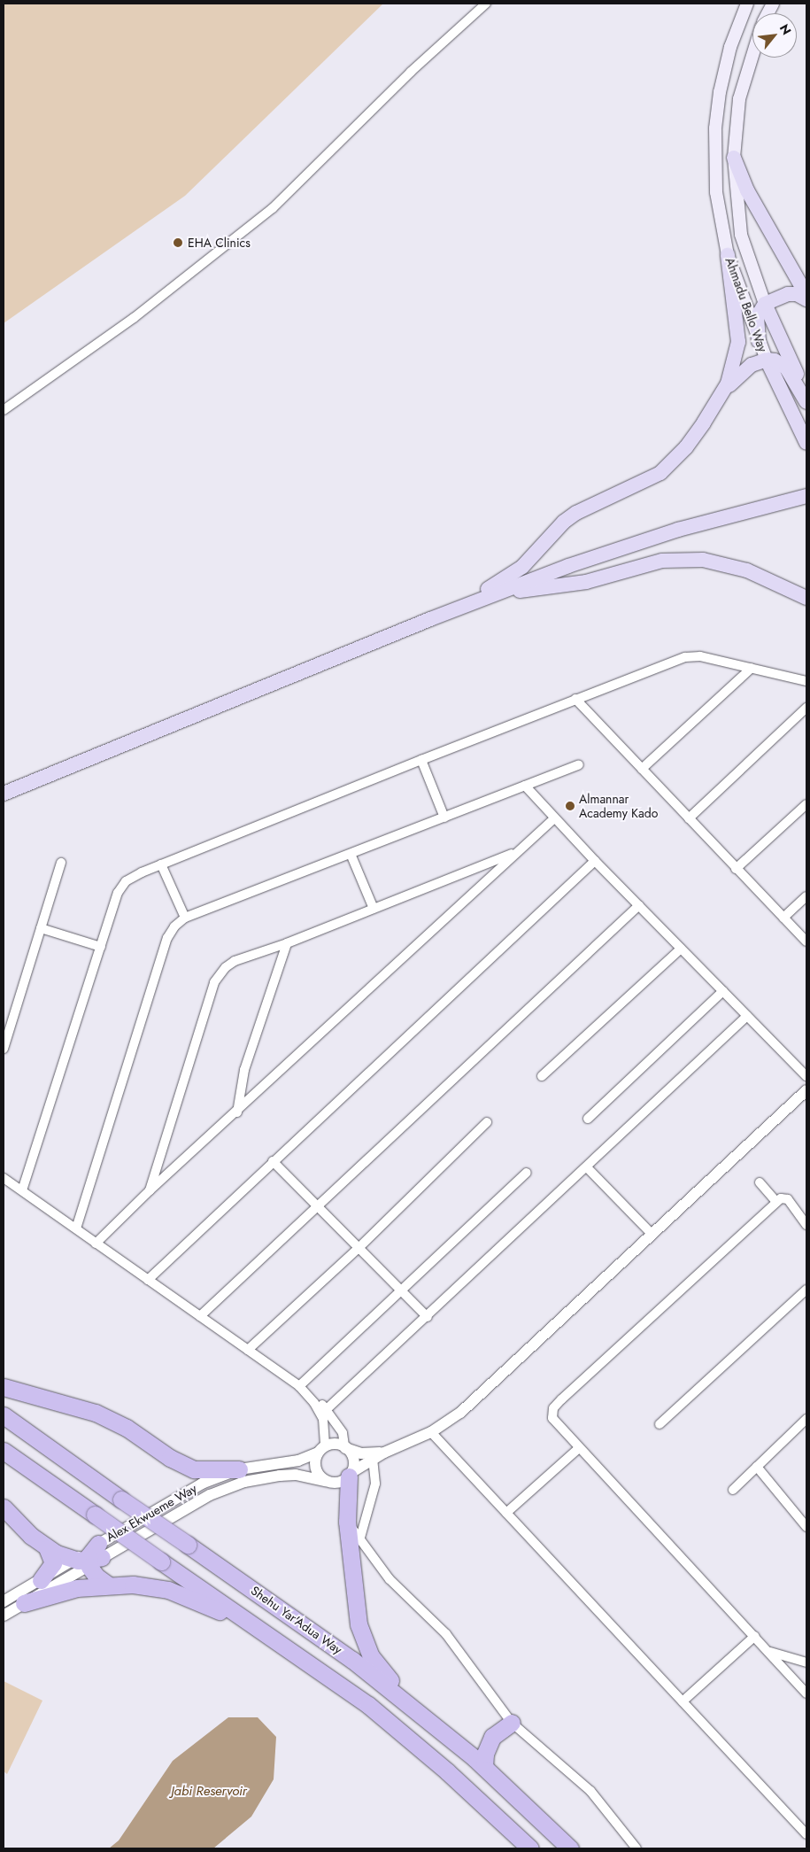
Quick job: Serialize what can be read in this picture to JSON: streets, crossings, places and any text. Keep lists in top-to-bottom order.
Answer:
{
  "streets": {
    "highway": ["Shehu Yar'Adua Way"],
    "main road": ["Ahmadu Bello Way"],
    "street": ["Alex Ekwueme Way"]
  },
  "water": ["Jabi Reservoir"],
  "places": ["EHA Clinics", "Almannar Academy Kado"],
  "north": "top right"
}
